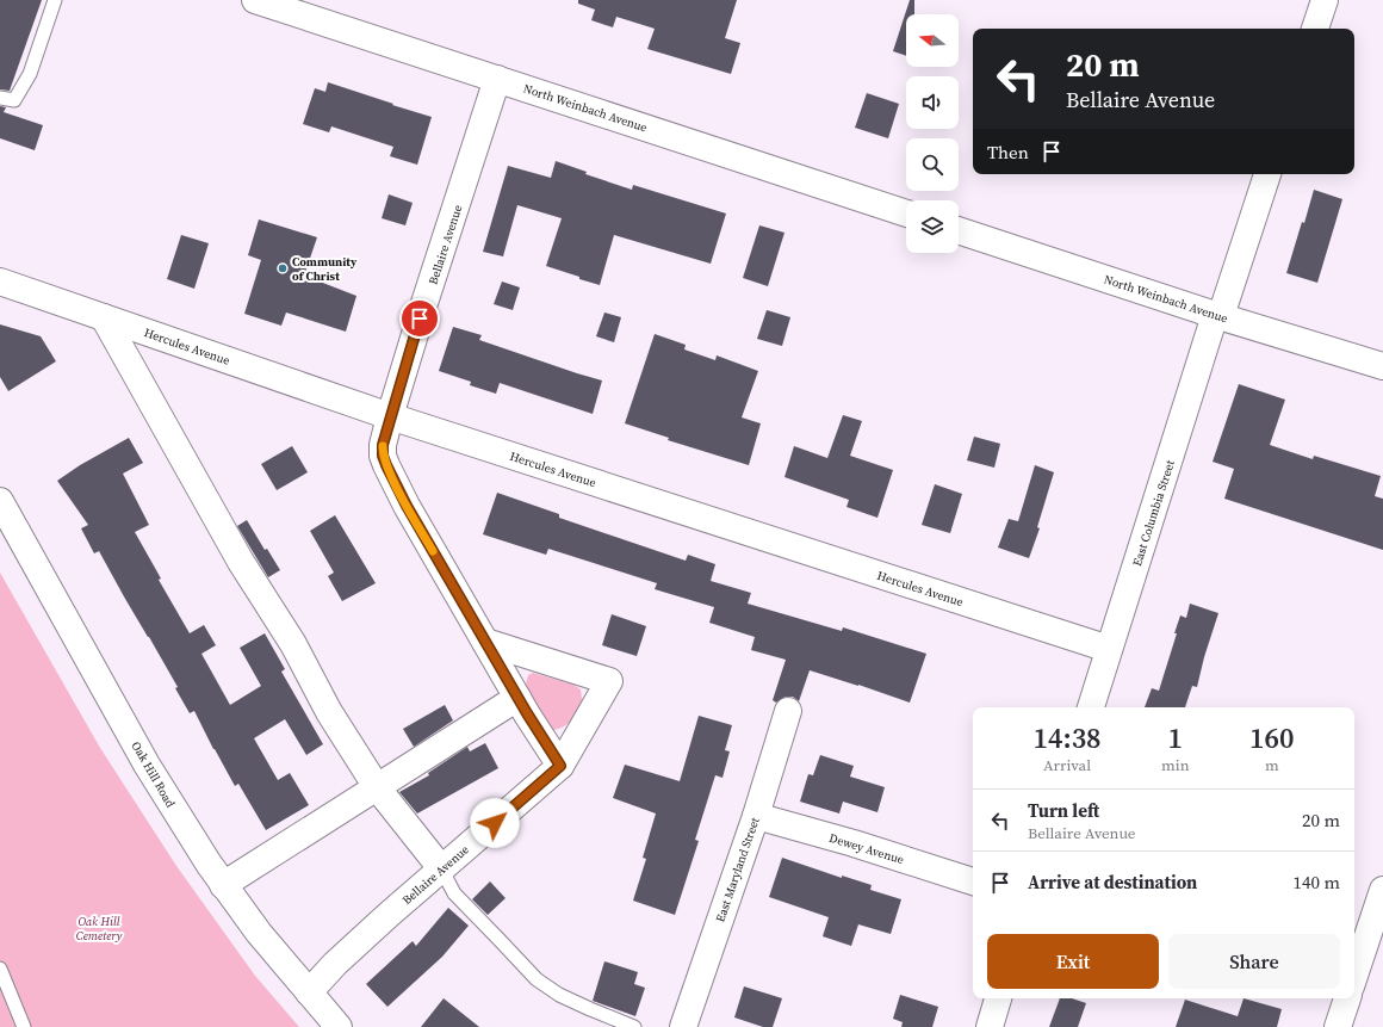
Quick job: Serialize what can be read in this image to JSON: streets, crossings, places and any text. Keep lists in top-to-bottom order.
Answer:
{
  "streets": {
    "street": [
      "North Weinbach Avenue",
      "Bellaire Avenue",
      "Hercules Avenue",
      "East Columbia Street",
      "Oak Hill Road",
      "Dewey Avenue",
      "East Maryland Street"
    ]
  },
  "crossings": [
    ["North Weinbach Avenue", "Bellaire Avenue"],
    ["North Weinbach Avenue", "East Columbia Street"],
    ["Bellaire Avenue", "Hercules Avenue"],
    ["Bellaire Avenue", "Oak Hill Road"],
    ["Hercules Avenue", "East Columbia Street"],
    ["Dewey Avenue", "East Maryland Street"]
  ],
  "parks": ["Oak Hill Cemetery"],
  "places": ["Community of Christ"],
  "north": "left",
  "page": {
    "turn": ["20 m", "Bellaire Avenue"],
    "then": "Then",
    "eta": [
      "14:38",
      "Arrival",
      "1",
      "min",
      "160",
      "m"
    ],
    "list": [
      {
        "name": "Turn left",
        "note": "Bellaire Avenue",
        "value": "20 m"
      },
      {
        "name": "Arrive at destination",
        "value": "140 m"
      }
    ],
    "buttons": ["Exit", "Share"]
  }
}
